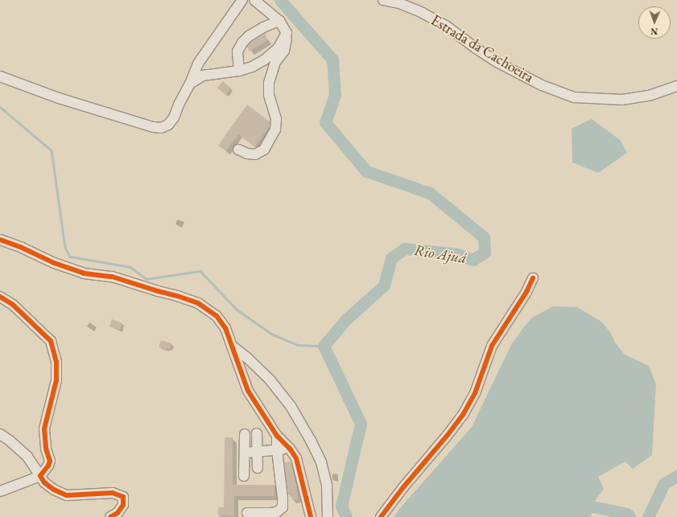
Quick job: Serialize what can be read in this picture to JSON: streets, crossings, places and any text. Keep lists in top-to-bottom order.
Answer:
{
  "streets": {
    "street": ["Estrada da Cachoeira"]
  },
  "water": ["Rio Ajuá"],
  "north": "bottom"
}
